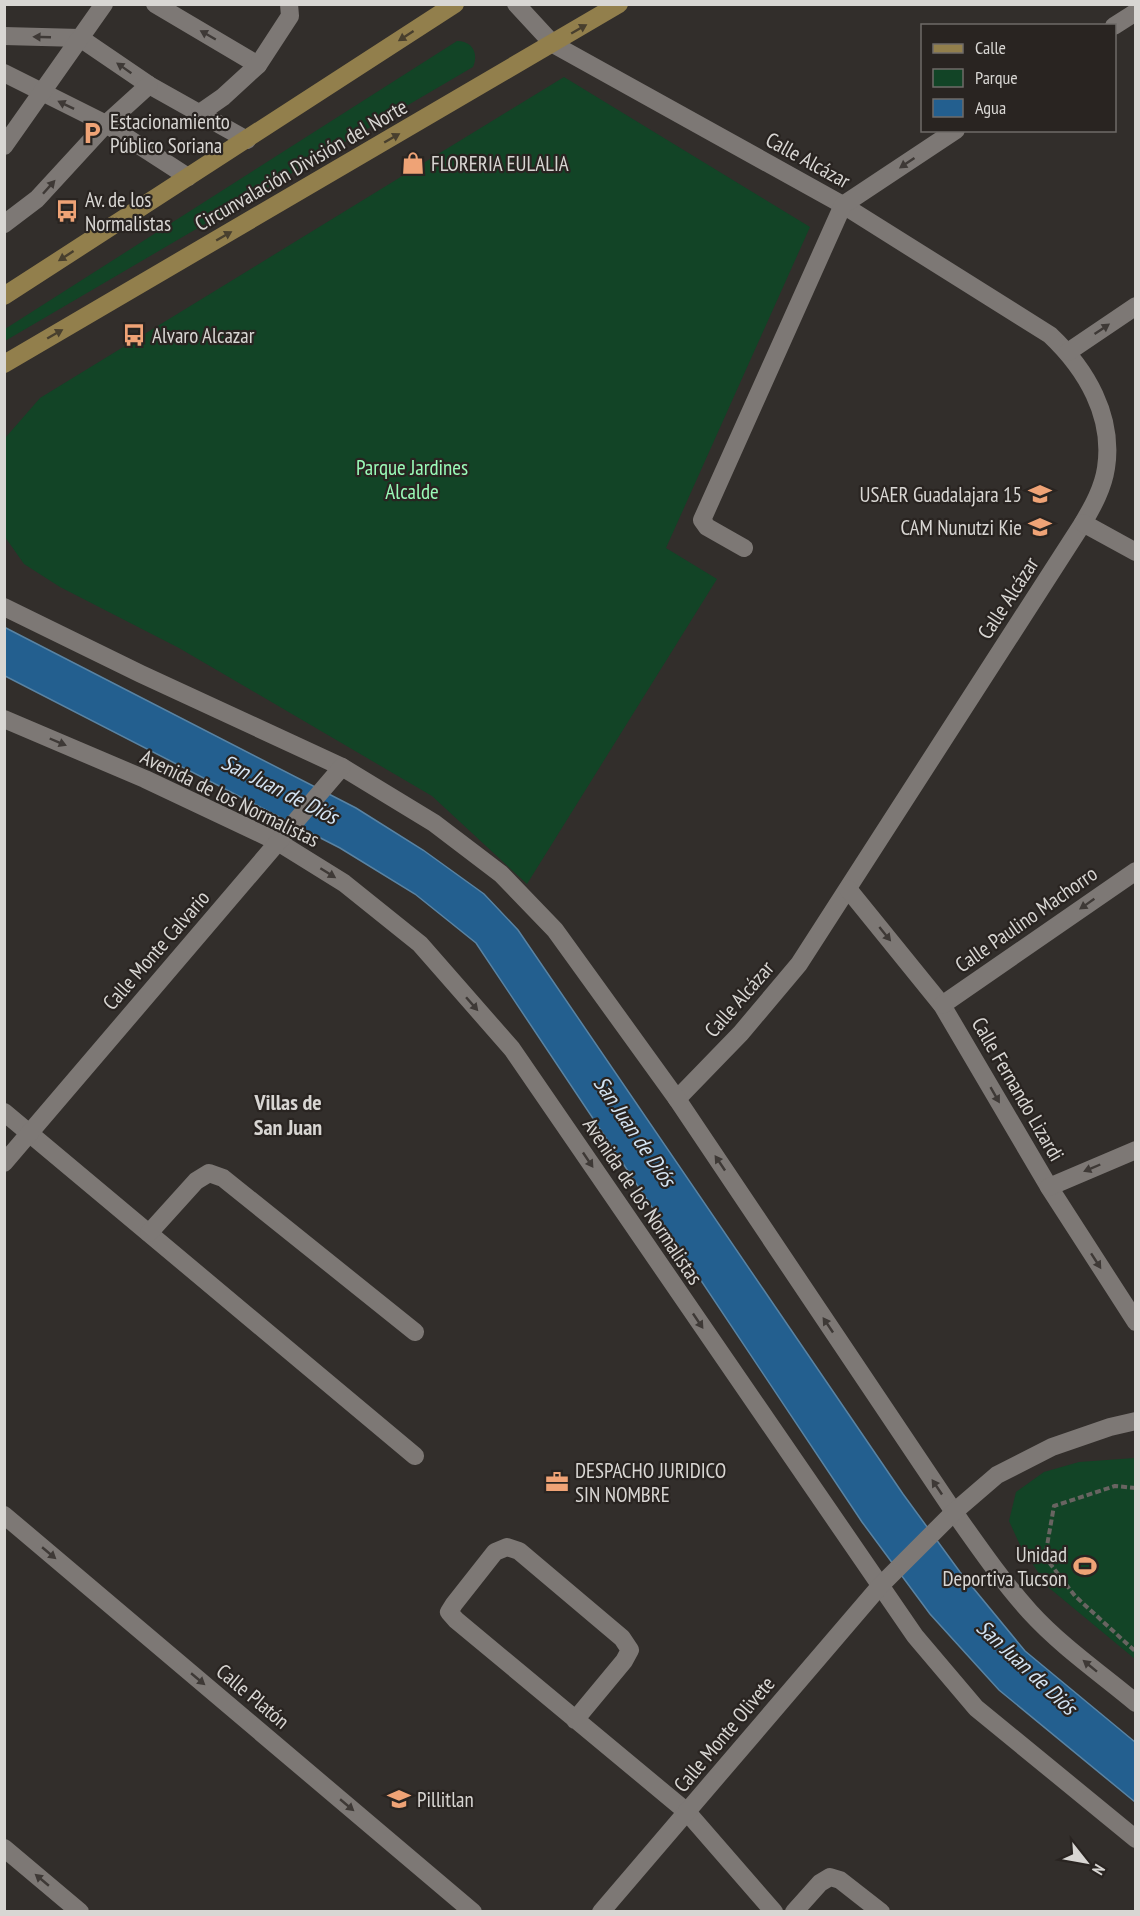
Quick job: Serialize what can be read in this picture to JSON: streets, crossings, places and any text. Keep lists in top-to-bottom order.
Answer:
{
  "streets": {
    "main road": ["Circunvalación División del Norte"],
    "street": [
      "Calle Alcázar",
      "Avenida de los Normalistas",
      "Calle Paulino Machorro",
      "Calle Monte Calvario",
      "Calle Fernando Lizardi",
      "Calle Platón",
      "Calle Monte Olivete"
    ]
  },
  "crossings": [
    ["Calle Alcázar", "Circunvalación División del Norte"],
    ["Calle Alcázar", "Calle Fernando Lizardi"],
    ["Avenida de los Normalistas", "Calle Monte Calvario"],
    ["Avenida de los Normalistas", "Calle Monte Olivete"],
    ["Calle Paulino Machorro", "Calle Fernando Lizardi"]
  ],
  "one_way": ["Calle Paulino Machorro", "Calle Fernando Lizardi", "Calle Platón"],
  "districts": ["Villas de San Juan"],
  "water": ["San Juan de Diós"],
  "parks": ["Parque Jardines Alcalde"],
  "places": {
    "parking": ["Estacionamiento Público Soriana"],
    "shop": ["FLORERIA EULALIA"],
    "bus stop": ["Av. de los Normalistas", "Alvaro Alcazar"],
    "school or university": ["USAER Guadalajara 15", "CAM Nunutzi Kie", "Pillitlan"],
    "office": ["DESPACHO JURIDICO SIN NOMBRE"],
    "sports": ["Unidad Deportiva Tucson"]
  },
  "legend": ["Calle", "Parque", "Agua"],
  "north": "bottom right"
}
